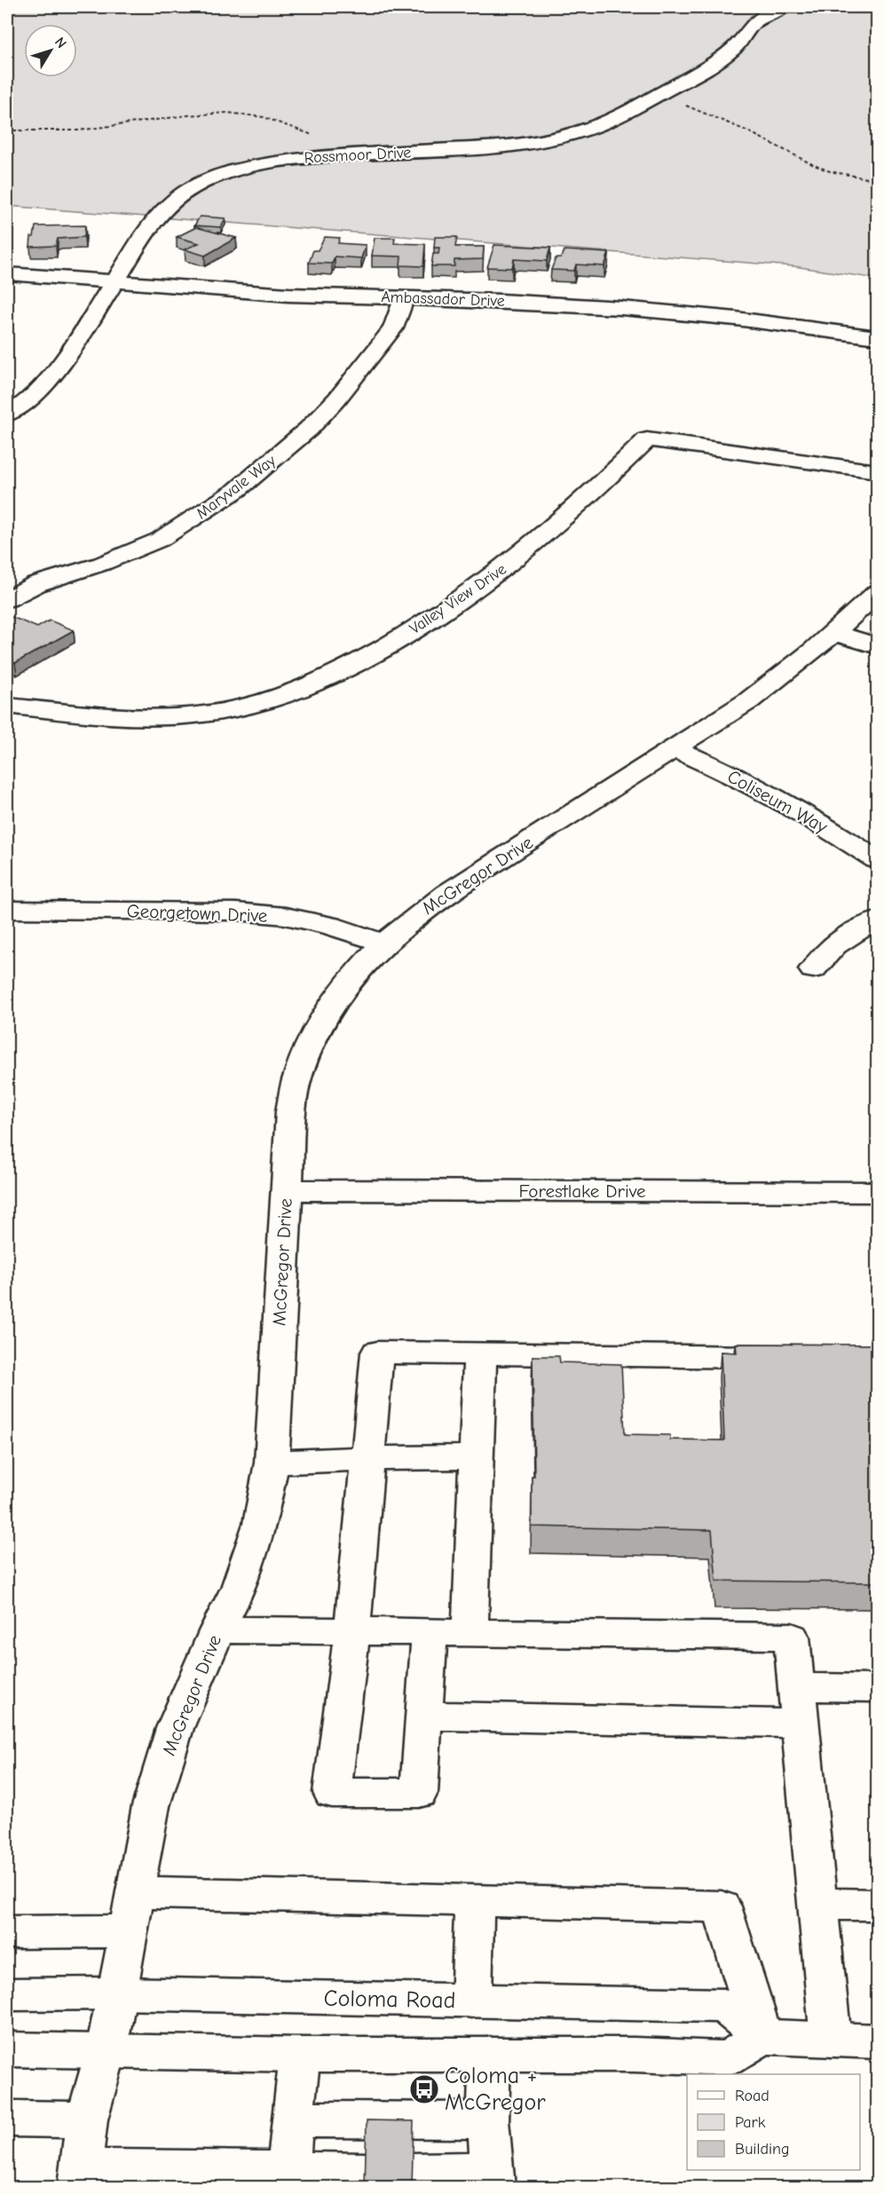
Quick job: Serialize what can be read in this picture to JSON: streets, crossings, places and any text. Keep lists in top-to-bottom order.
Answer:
{
  "streets": {
    "street": [
      "Rossmoor Drive",
      "Ambassador Drive",
      "Maryvale Way",
      "Valley View Drive",
      "Coliseum Way",
      "McGregor Drive",
      "Georgetown Drive",
      "Forestlake Drive",
      "Coloma Road"
    ]
  },
  "crossings": [
    ["Rossmoor Drive", "Ambassador Drive"],
    ["Ambassador Drive", "Maryvale Way"],
    ["Coliseum Way", "McGregor Drive"],
    ["McGregor Drive", "Georgetown Drive"],
    ["McGregor Drive", "Forestlake Drive"],
    ["McGregor Drive", "Coloma Road"]
  ],
  "places": {
    "bus stop": ["Coloma + McGregor"]
  },
  "legend": ["Road", "Park", "Building"],
  "north": "top right"
}
